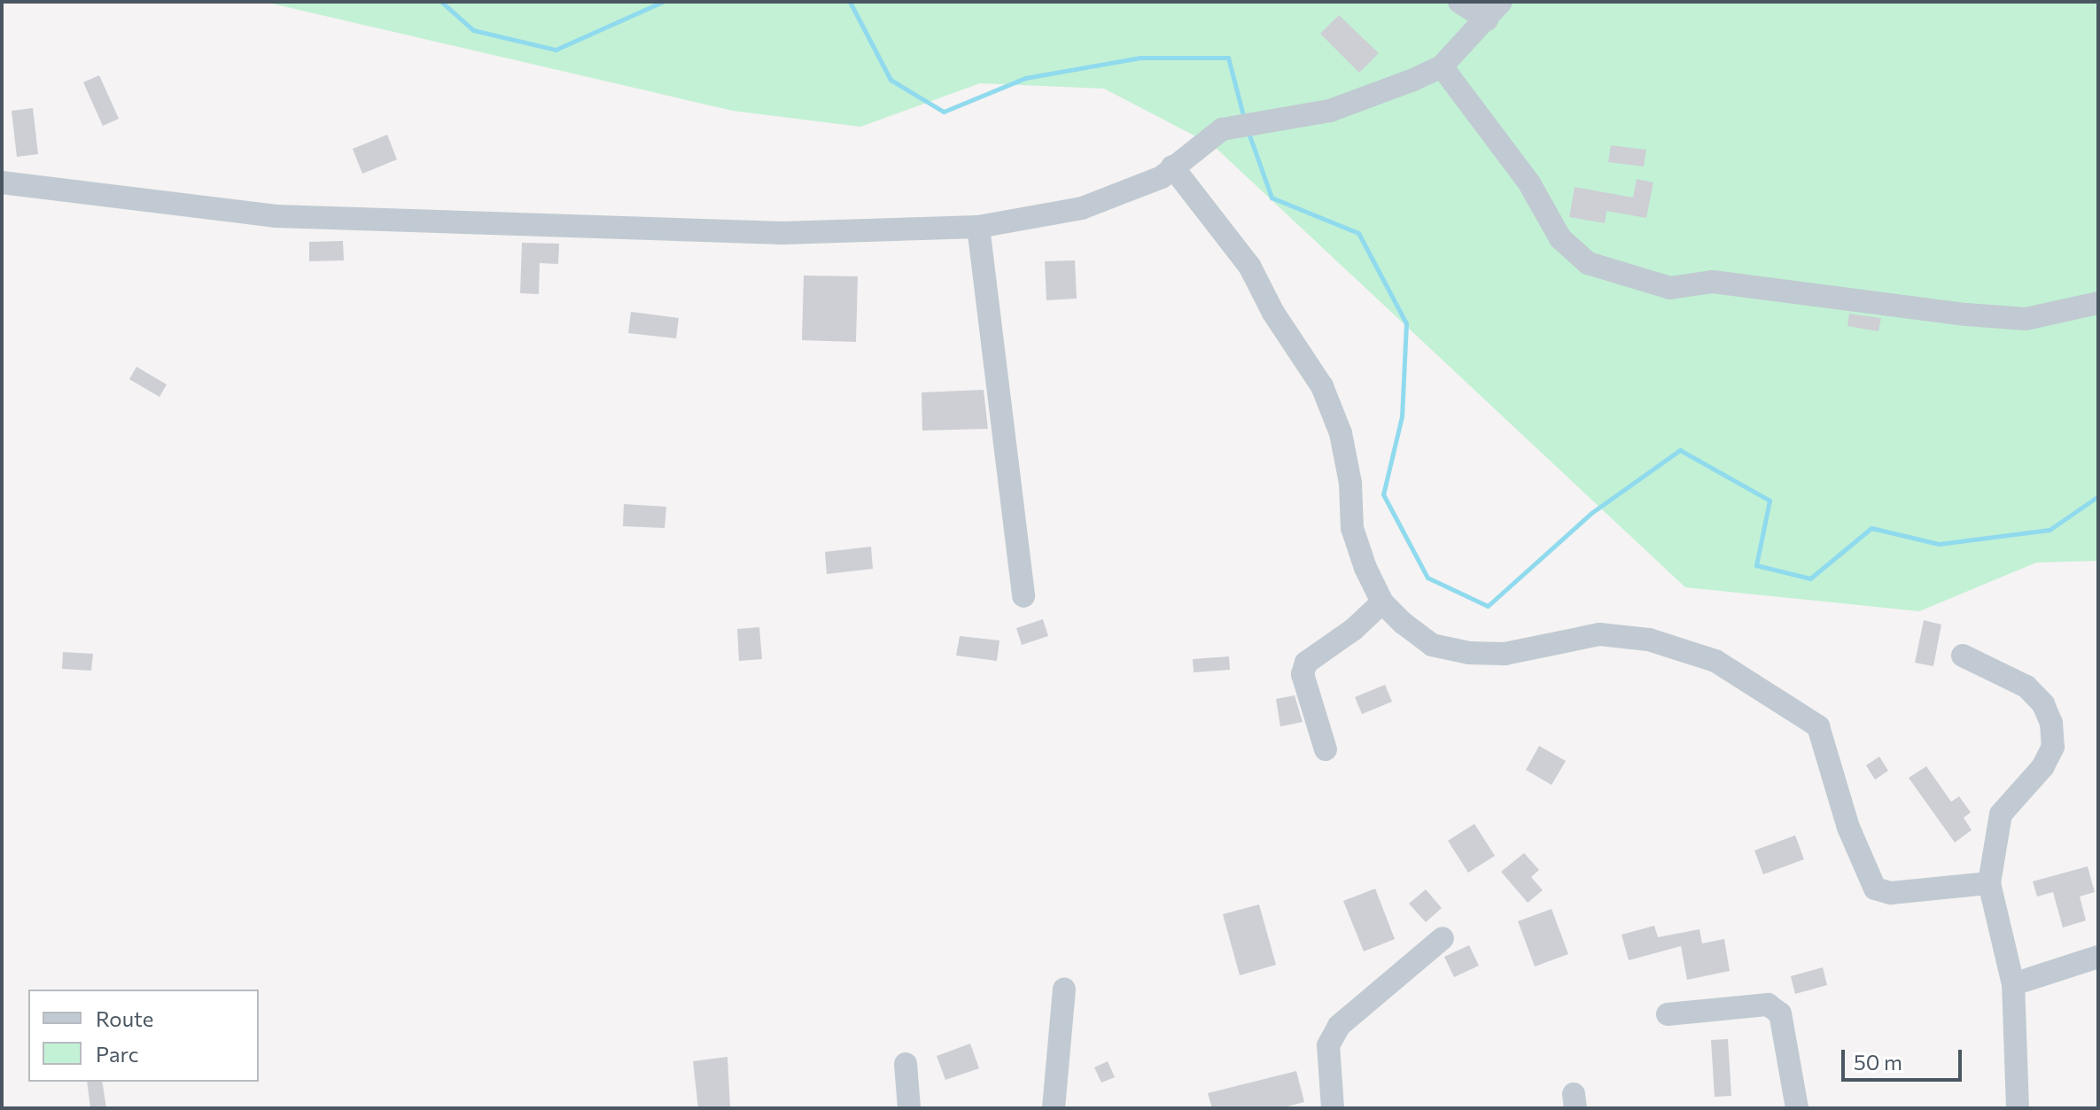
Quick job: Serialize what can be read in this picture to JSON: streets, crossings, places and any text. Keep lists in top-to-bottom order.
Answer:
{
  "legend": ["Route", "Parc"],
  "scale_bar": "50 m"
}
